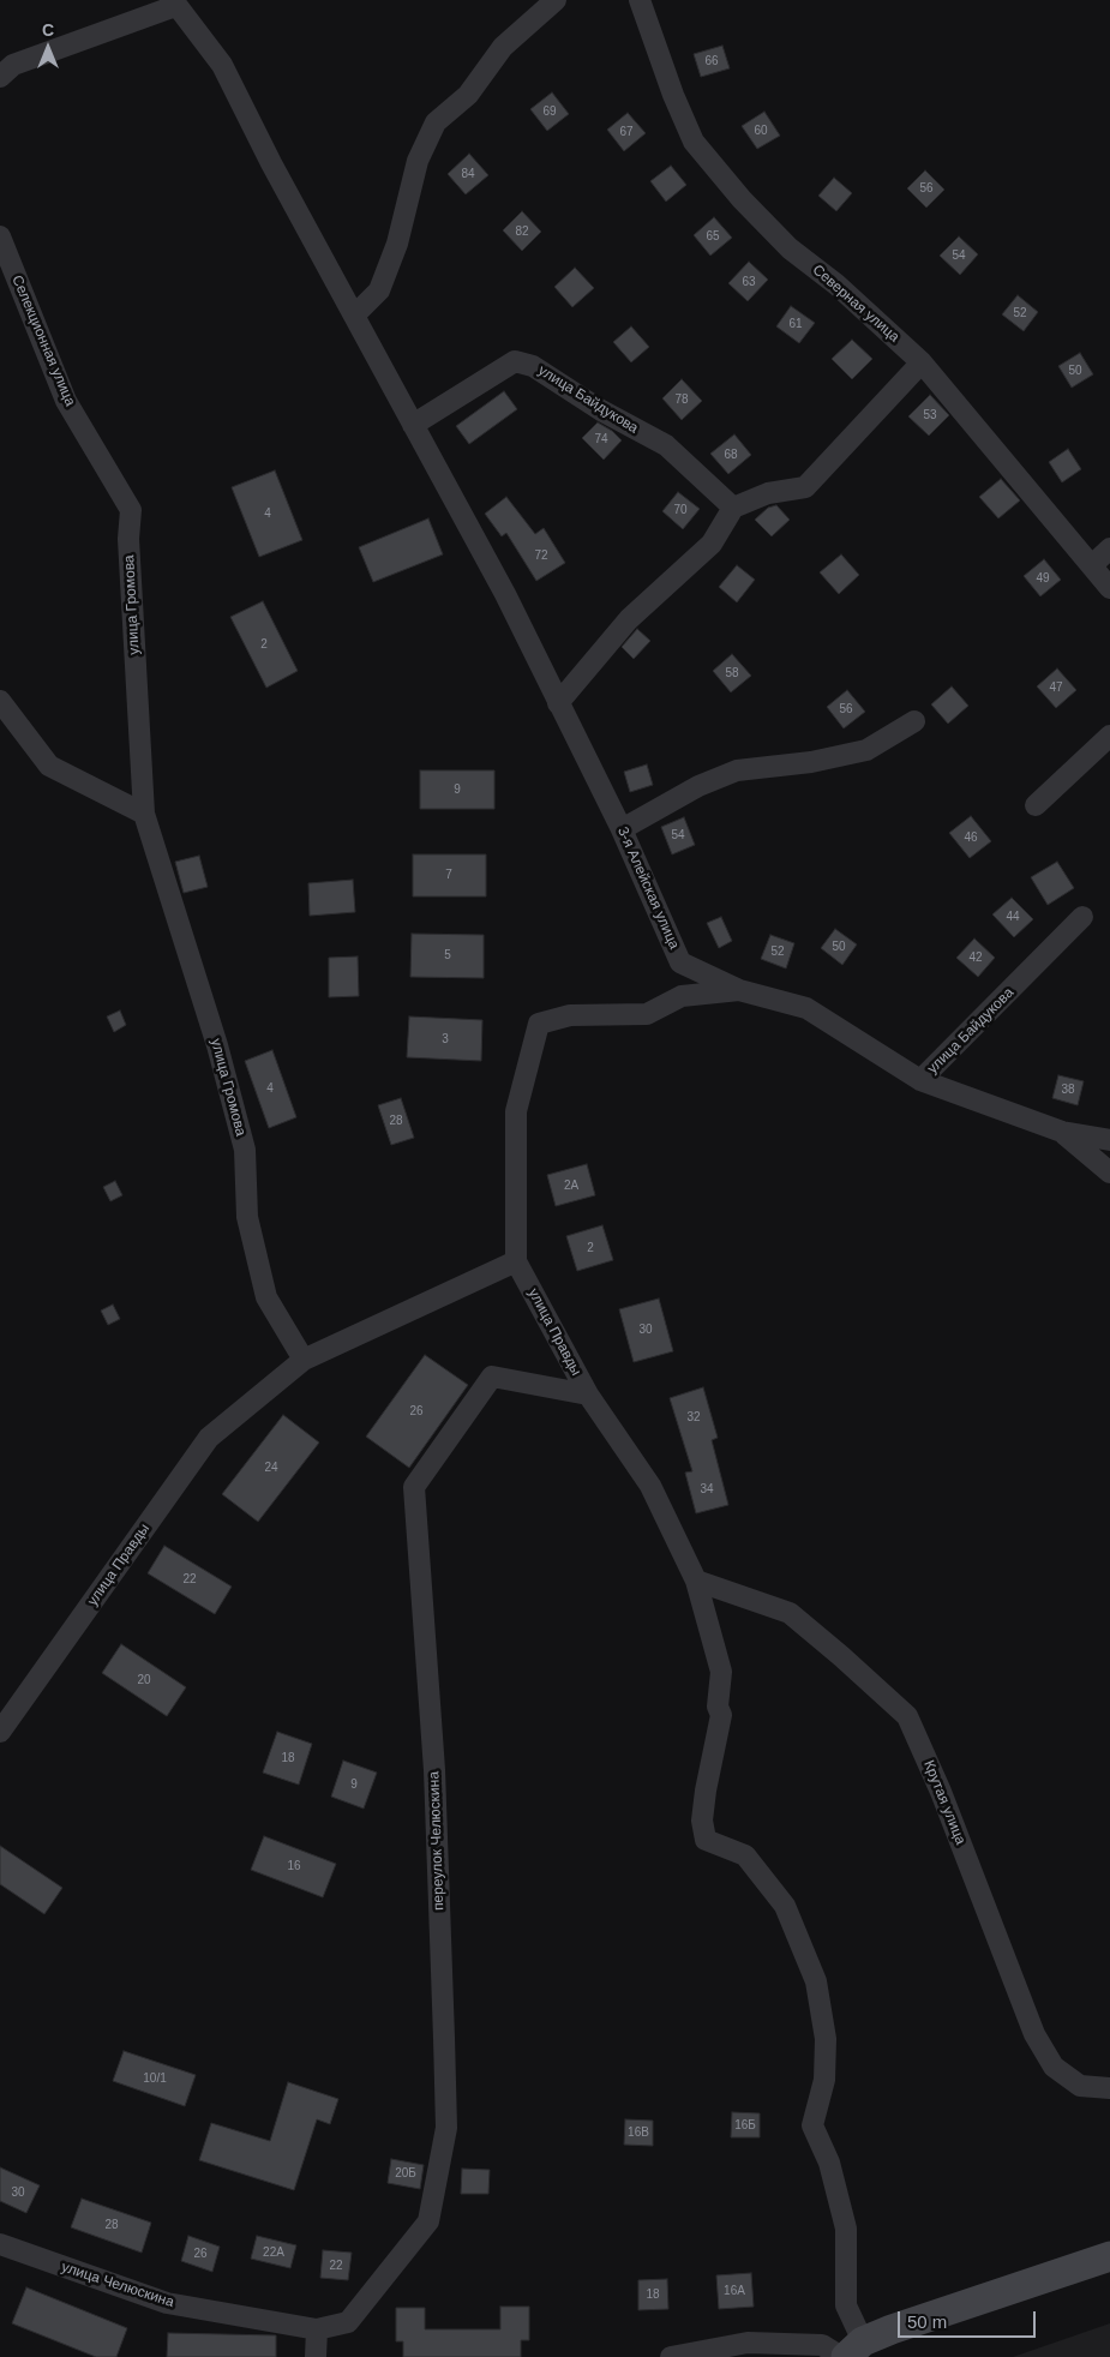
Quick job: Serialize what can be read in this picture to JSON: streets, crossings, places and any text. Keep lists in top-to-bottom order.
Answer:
{
  "streets": {
    "street": [
      "Северная улица",
      "Селекционная улица",
      "улица Байдукова",
      "улица Громова",
      "3-я Алейская улица",
      "улица Правды",
      "Крутая улица",
      "переулок Челюскина",
      "улица Челюскина"
    ]
  },
  "crossings": [
    ["Селекционная улица", "улица Громова"],
    ["улица Байдукова", "3-я Алейская улица"],
    ["улица Громова", "улица Правды"],
    ["улица Правды", "Крутая улица"],
    ["улица Правды", "переулок Челюскина"],
    ["переулок Челюскина", "улица Челюскина"]
  ],
  "house_numbers": [
    "66",
    "69",
    "60",
    "67",
    "84",
    "56",
    "82",
    "65",
    "54",
    "63",
    "52",
    "61",
    "50",
    "78",
    "53",
    "74",
    "68",
    "70",
    "4",
    "72",
    "49",
    "2",
    "58",
    "47",
    "56",
    "9",
    "54",
    "46",
    "7",
    "44",
    "50",
    "52",
    "5",
    "42",
    "3",
    "4",
    "38",
    "28",
    "2А",
    "2",
    "30",
    "26",
    "32",
    "24",
    "34",
    "22",
    "20",
    "18",
    "9",
    "16",
    "10/1",
    "16Б",
    "16В",
    "20Б",
    "30",
    "28",
    "22А",
    "26",
    "22",
    "16А",
    "18"
  ],
  "scale_bar": "50 m",
  "north": "top"
}
